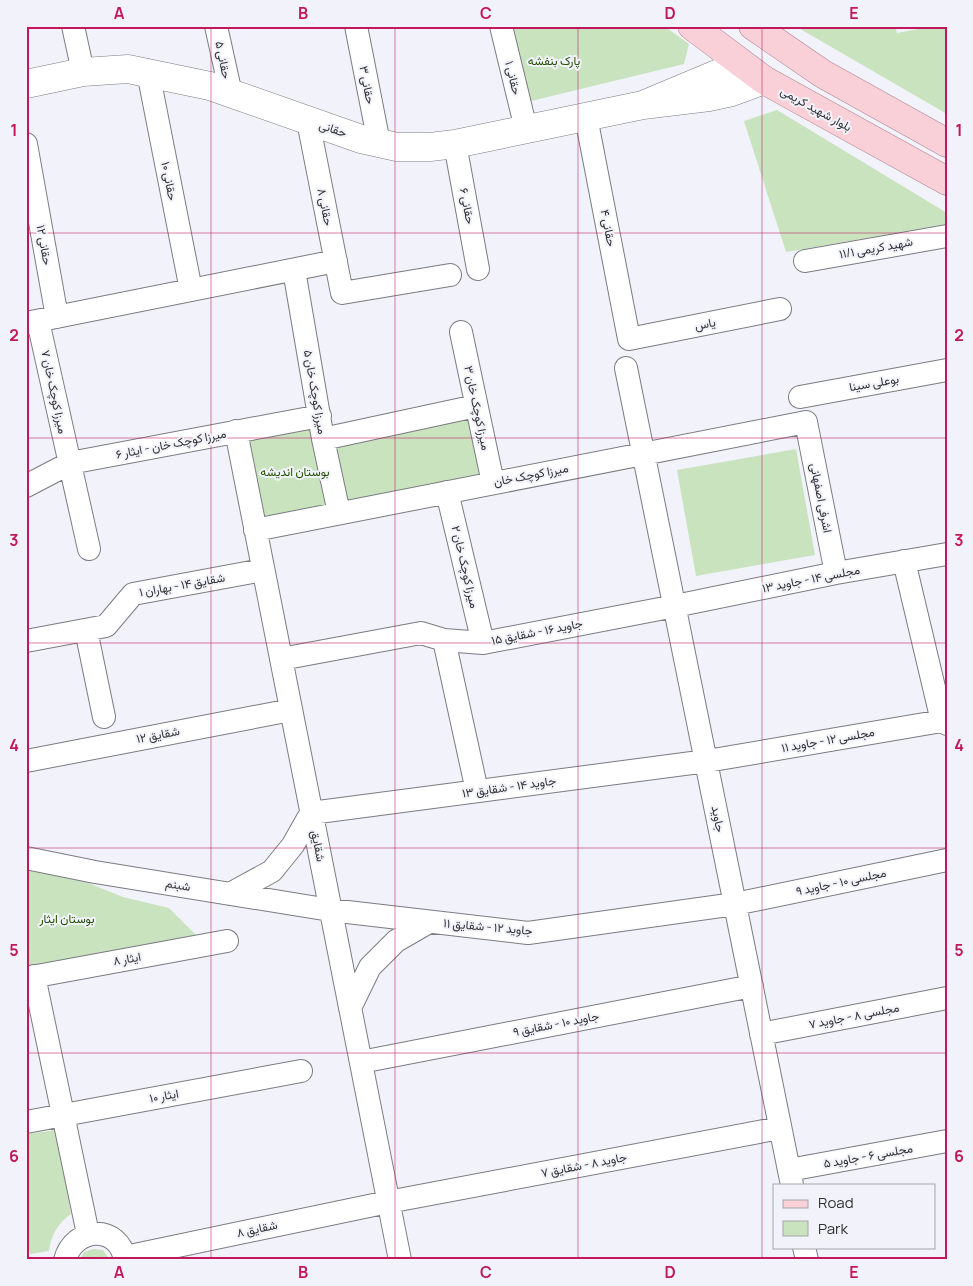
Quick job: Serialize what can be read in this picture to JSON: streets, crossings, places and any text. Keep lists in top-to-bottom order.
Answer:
{
  "streets": {
    "main road": ["بلوار شهید کریمی", "حقانی"],
    "street": [
      "حقانی ۵",
      "حقانی ۱",
      "حقانی ۳",
      "حقانی ۱۰",
      "حقانی ۶",
      "حقانی ۸",
      "حقانی ۴",
      "حقانی ۱۲",
      "شهید کریمی ۱۱/۱",
      "یاس",
      "بوعلی سینا",
      "میرزا کوچک خان ۷",
      "میرزا کوچک خان ۵",
      "میرزا کوچک خان ۳",
      "میرزا کوچک خان - ایثار ۶",
      "میرزا کوچک خان",
      "اشرفی اصفهانی",
      "میرزا کوچک خان ۲",
      "مجلسی ۱۴ - جاوید ۱۳",
      "شقایق ۱۴ - بهاران ۱",
      "جاوید ۱۶ - شقایق ۱۵",
      "شقایق ۱۲",
      "مجلسی ۱۲ - جاوید ۱۱",
      "جاوید ۱۴ - شقایق ۱۳",
      "جاوید",
      "شقایق",
      "مجلسی ۱۰ - جاوید ۹",
      "شبنم",
      "جاوید ۱۲ - شقایق ۱۱",
      "ایثار ۸",
      "مجلسی ۸ - جاوید ۷",
      "جاوید ۱۰ - شقایق ۹",
      "ایثار ۱۰",
      "مجلسی ۶ - جاوید ۵",
      "جاوید ۸ - شقایق ۷",
      "شقایق ۸"
    ]
  },
  "crossings": [
    ["حقانی ۵", "حقانی"],
    ["حقانی ۱", "حقانی"],
    ["حقانی ۳", "حقانی"],
    ["حقانی", "حقانی ۱۰"],
    ["حقانی", "حقانی ۶"],
    ["حقانی", "حقانی ۸"],
    ["حقانی", "حقانی ۴"],
    ["حقانی ۴", "یاس"],
    ["حقانی ۱۲", "میرزا کوچک خان ۷"],
    ["میرزا کوچک خان ۷", "میرزا کوچک خان - ایثار ۶"],
    ["میرزا کوچک خان ۵", "میرزا کوچک خان - ایثار ۶"],
    ["میرزا کوچک خان ۵", "میرزا کوچک خان"],
    ["میرزا کوچک خان ۳", "میرزا کوچک خان"],
    ["میرزا کوچک خان - ایثار ۶", "شقایق"],
    ["میرزا کوچک خان", "اشرفی اصفهانی"],
    ["میرزا کوچک خان", "میرزا کوچک خان ۲"],
    ["میرزا کوچک خان", "جاوید"],
    ["میرزا کوچک خان", "شقایق"],
    ["اشرفی اصفهانی", "مجلسی ۱۴ - جاوید ۱۳"],
    ["میرزا کوچک خان ۲", "جاوید ۱۶ - شقایق ۱۵"],
    ["مجلسی ۱۴ - جاوید ۱۳", "جاوید ۱۶ - شقایق ۱۵"],
    ["مجلسی ۱۴ - جاوید ۱۳", "جاوید"],
    ["شقایق ۱۴ - بهاران ۱", "شقایق"],
    ["جاوید ۱۶ - شقایق ۱۵", "جاوید"],
    ["جاوید ۱۶ - شقایق ۱۵", "شقایق"],
    ["شقایق ۱۲", "شقایق"],
    ["مجلسی ۱۲ - جاوید ۱۱", "جاوید ۱۴ - شقایق ۱۳"],
    ["مجلسی ۱۲ - جاوید ۱۱", "جاوید"],
    ["جاوید ۱۴ - شقایق ۱۳", "جاوید"],
    ["جاوید ۱۴ - شقایق ۱۳", "شقایق"],
    ["جاوید", "مجلسی ۱۰ - جاوید ۹"],
    ["جاوید", "جاوید ۱۲ - شقایق ۱۱"],
    ["جاوید", "مجلسی ۸ - جاوید ۷"],
    ["جاوید", "جاوید ۱۰ - شقایق ۹"],
    ["جاوید", "مجلسی ۶ - جاوید ۵"],
    ["جاوید", "جاوید ۸ - شقایق ۷"],
    ["شقایق", "شبنم"],
    ["شقایق", "جاوید ۱۲ - شقایق ۱۱"],
    ["شقایق", "جاوید ۱۰ - شقایق ۹"],
    ["شقایق", "جاوید ۸ - شقایق ۷"],
    ["شقایق", "شقایق ۸"],
    ["مجلسی ۱۰ - جاوید ۹", "جاوید ۱۲ - شقایق ۱۱"],
    ["شبنم", "جاوید ۱۲ - شقایق ۱۱"],
    ["جاوید ۸ - شقایق ۷", "شقایق ۸"]
  ],
  "parks": ["پارک بنفشه", "بوستان اندیشه", "بوستان ایثار"],
  "legend": ["Road", "Park"],
  "grid": {
    "columns": [
      "A",
      "B",
      "C",
      "D",
      "E"
    ],
    "rows": [
      "1",
      "2",
      "3",
      "4",
      "5",
      "6"
    ]
  }
}
